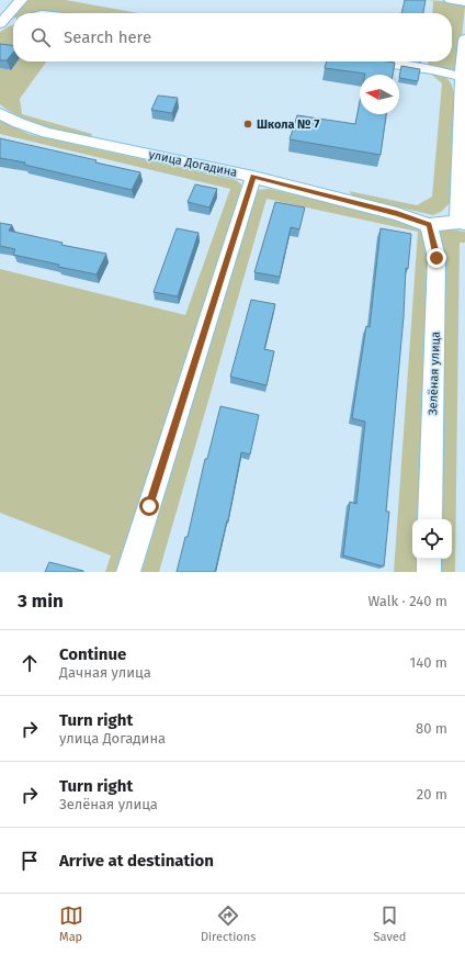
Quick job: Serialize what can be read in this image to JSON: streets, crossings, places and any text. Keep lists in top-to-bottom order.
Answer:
{
  "streets": {
    "street": ["улица Догадина", "Зелёная улица"]
  },
  "crossings": [
    ["улица Догадина", "Зелёная улица"]
  ],
  "places": ["Школа № 7"],
  "north": "left",
  "page": {
    "search": "Search here",
    "heading": ["3 min", "Walk · 240 m"],
    "list": [
      ["Continue", "Дачная улица", "140 m"],
      ["Turn right", "улица Догадина", "80 m"],
      ["Turn right", "Зелёная улица", "20 m"],
      "Arrive at destination"
    ],
    "nav": ["Map", "Directions", "Saved"]
  }
}
